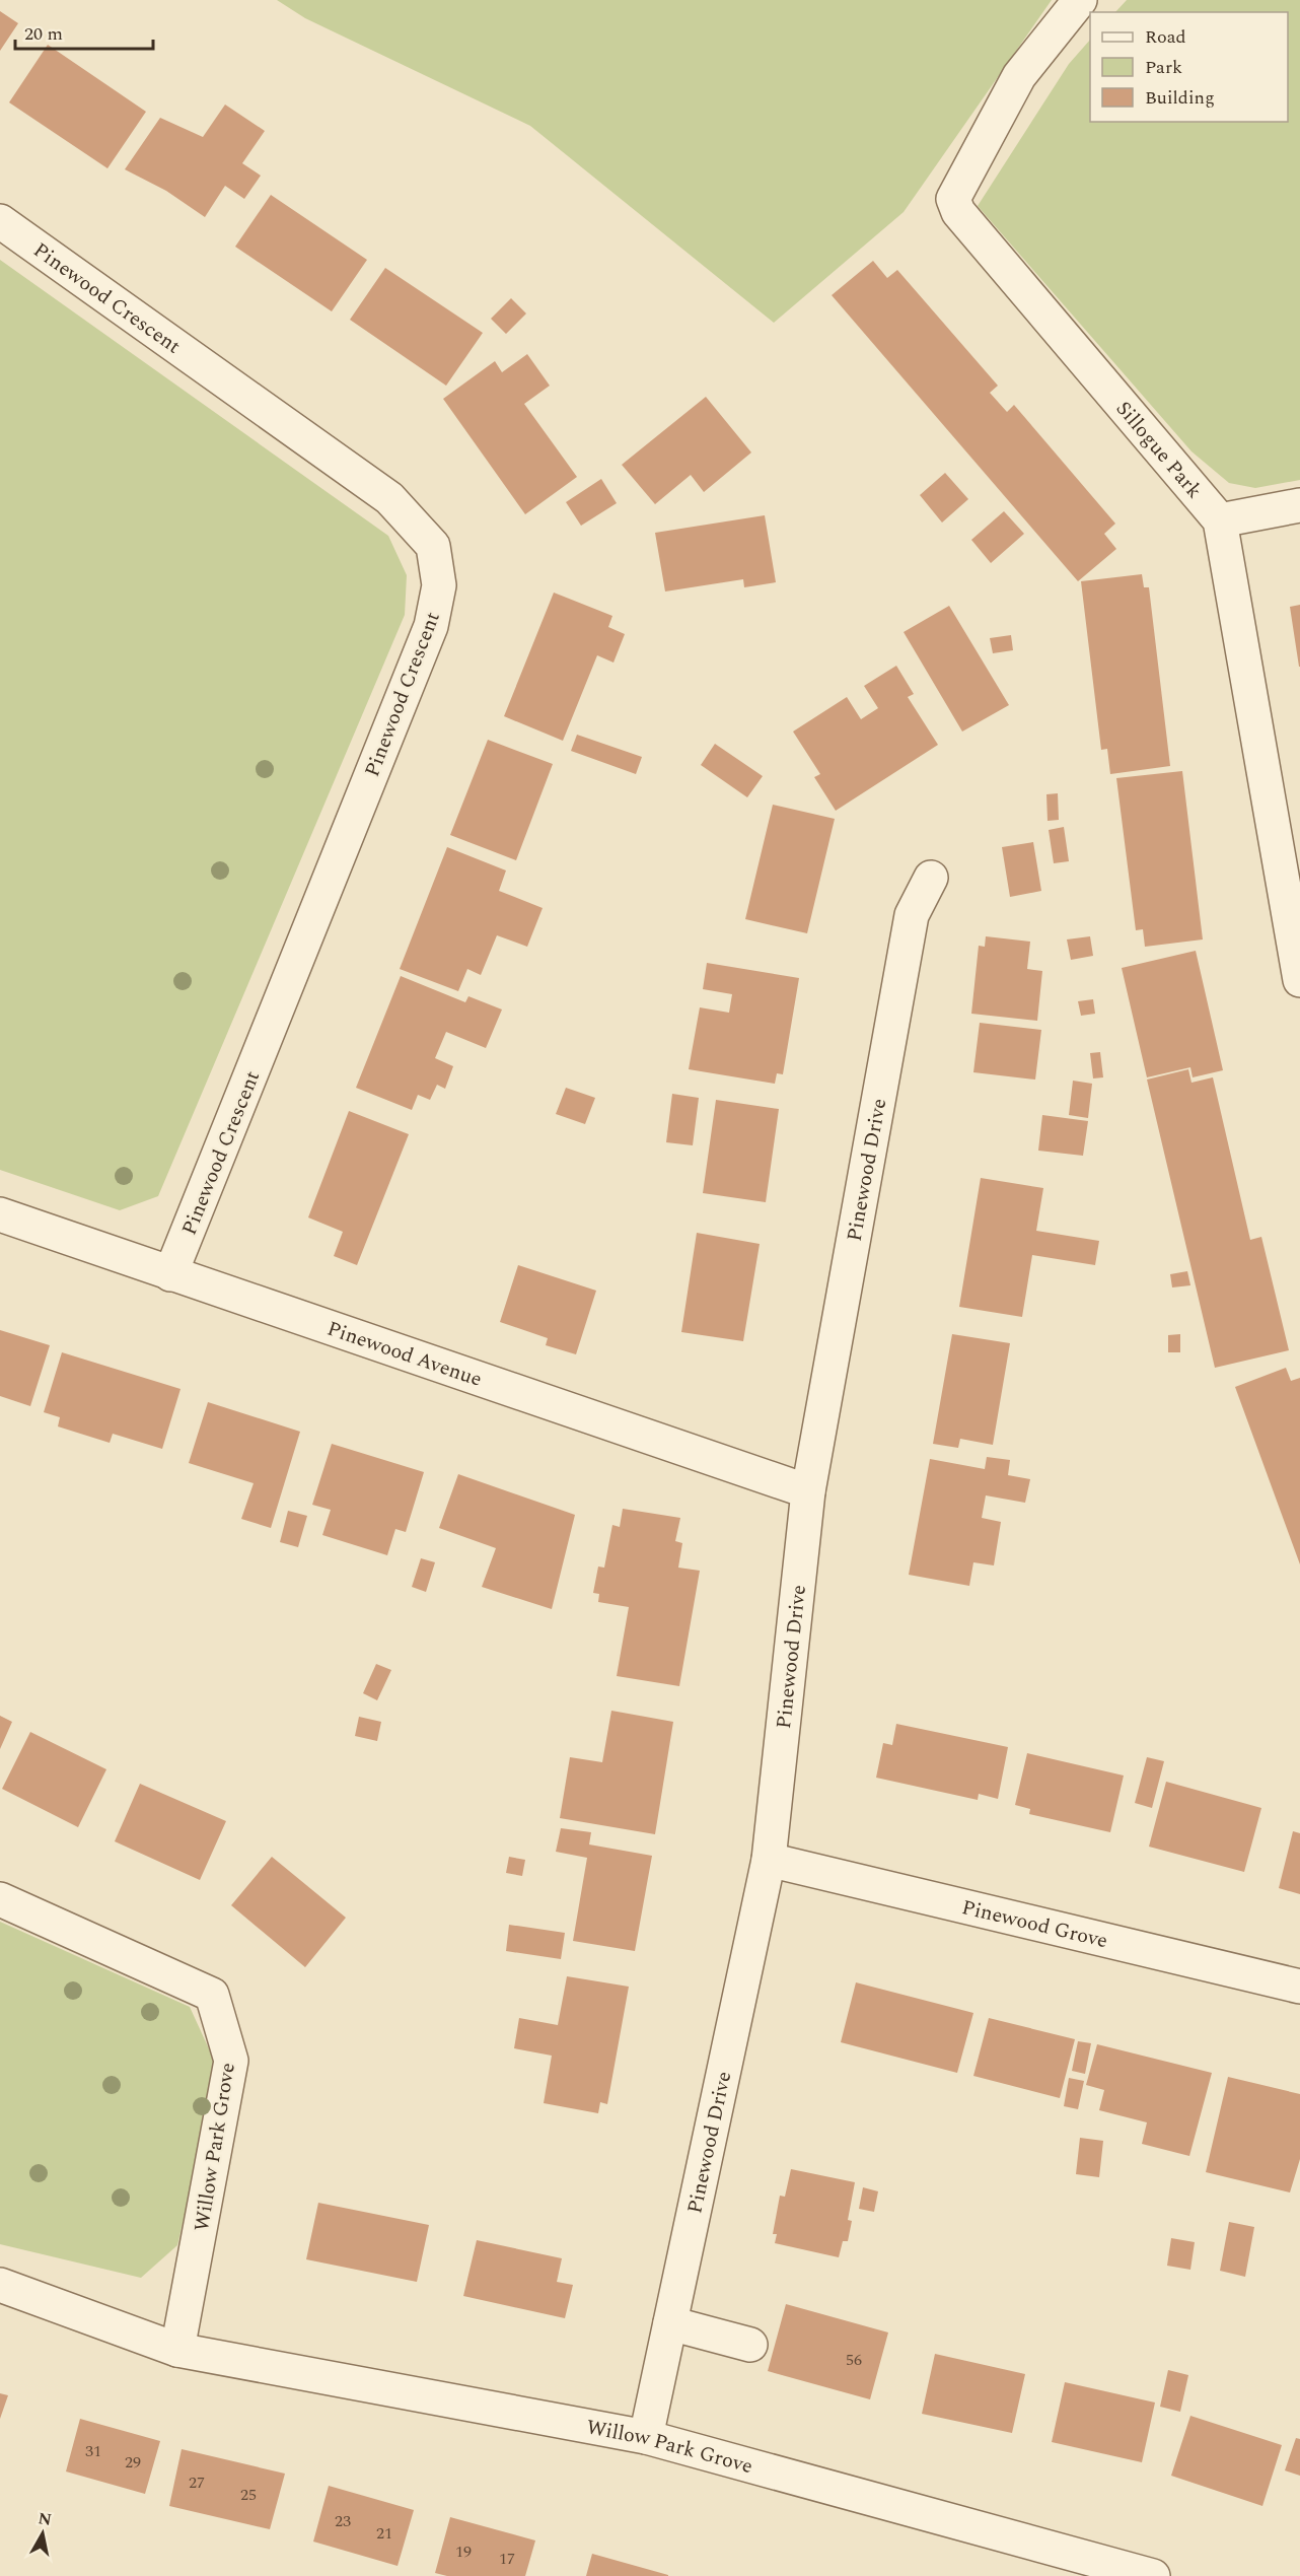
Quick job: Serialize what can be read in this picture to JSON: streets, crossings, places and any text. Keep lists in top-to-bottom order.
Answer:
{
  "streets": {
    "street": [
      "Pinewood Crescent",
      "Sillogue Park",
      "Pinewood Drive",
      "Pinewood Avenue",
      "Pinewood Grove",
      "Willow Park Grove"
    ]
  },
  "crossings": [
    ["Pinewood Crescent", "Pinewood Avenue"],
    ["Pinewood Drive", "Pinewood Avenue"],
    ["Pinewood Drive", "Pinewood Grove"],
    ["Pinewood Drive", "Willow Park Grove"]
  ],
  "house_numbers": [
    "56",
    "31",
    "29",
    "27",
    "25",
    "23",
    "21",
    "19",
    "17"
  ],
  "legend": ["Road", "Park", "Building"],
  "scale_bar": "20 m",
  "north": "top"
}
